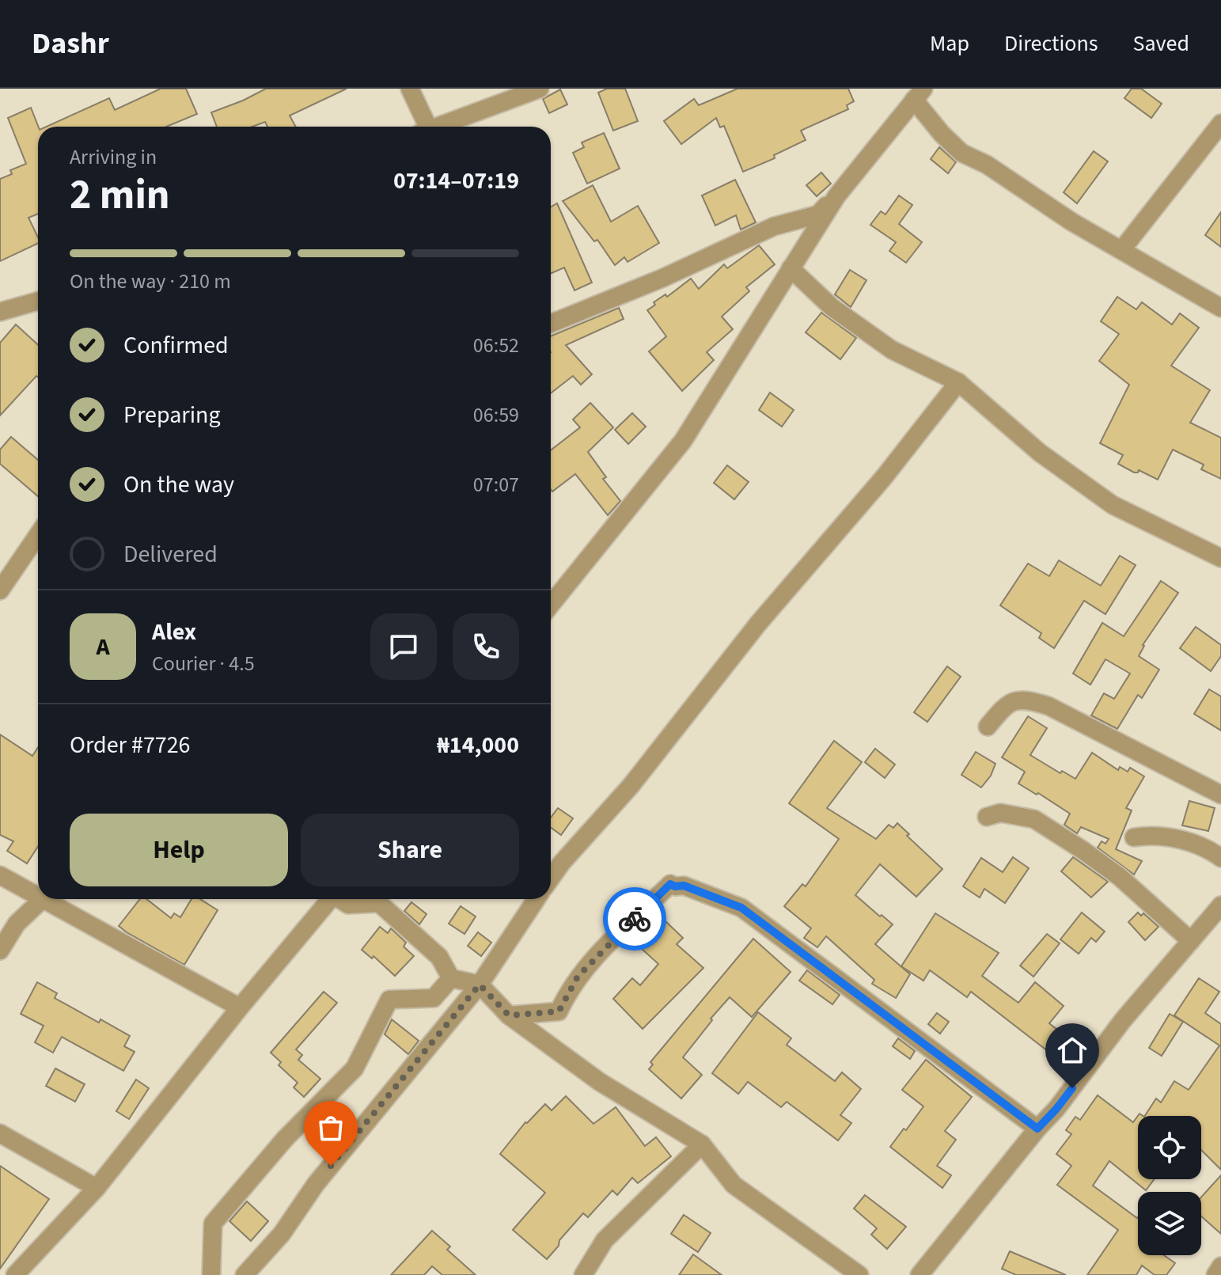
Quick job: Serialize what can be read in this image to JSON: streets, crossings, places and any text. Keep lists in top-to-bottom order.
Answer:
{
  "page": {
    "header": "Dashr",
    "nav": ["Map", "Directions", "Saved"],
    "heading": ["2 min", "Arriving in", "07:14–07:19"],
    "panel": [
      "Alex",
      "Courier · 4.5",
      "Order #7726",
      "₦14,000"
    ],
    "bar": "On the way · 210 m",
    "list": [
      ["Confirmed", "06:52"],
      ["Preparing", "06:59"],
      ["On the way", "07:07"],
      "Delivered"
    ],
    "round": "A",
    "buttons": ["Help", "Share"]
  }
}
